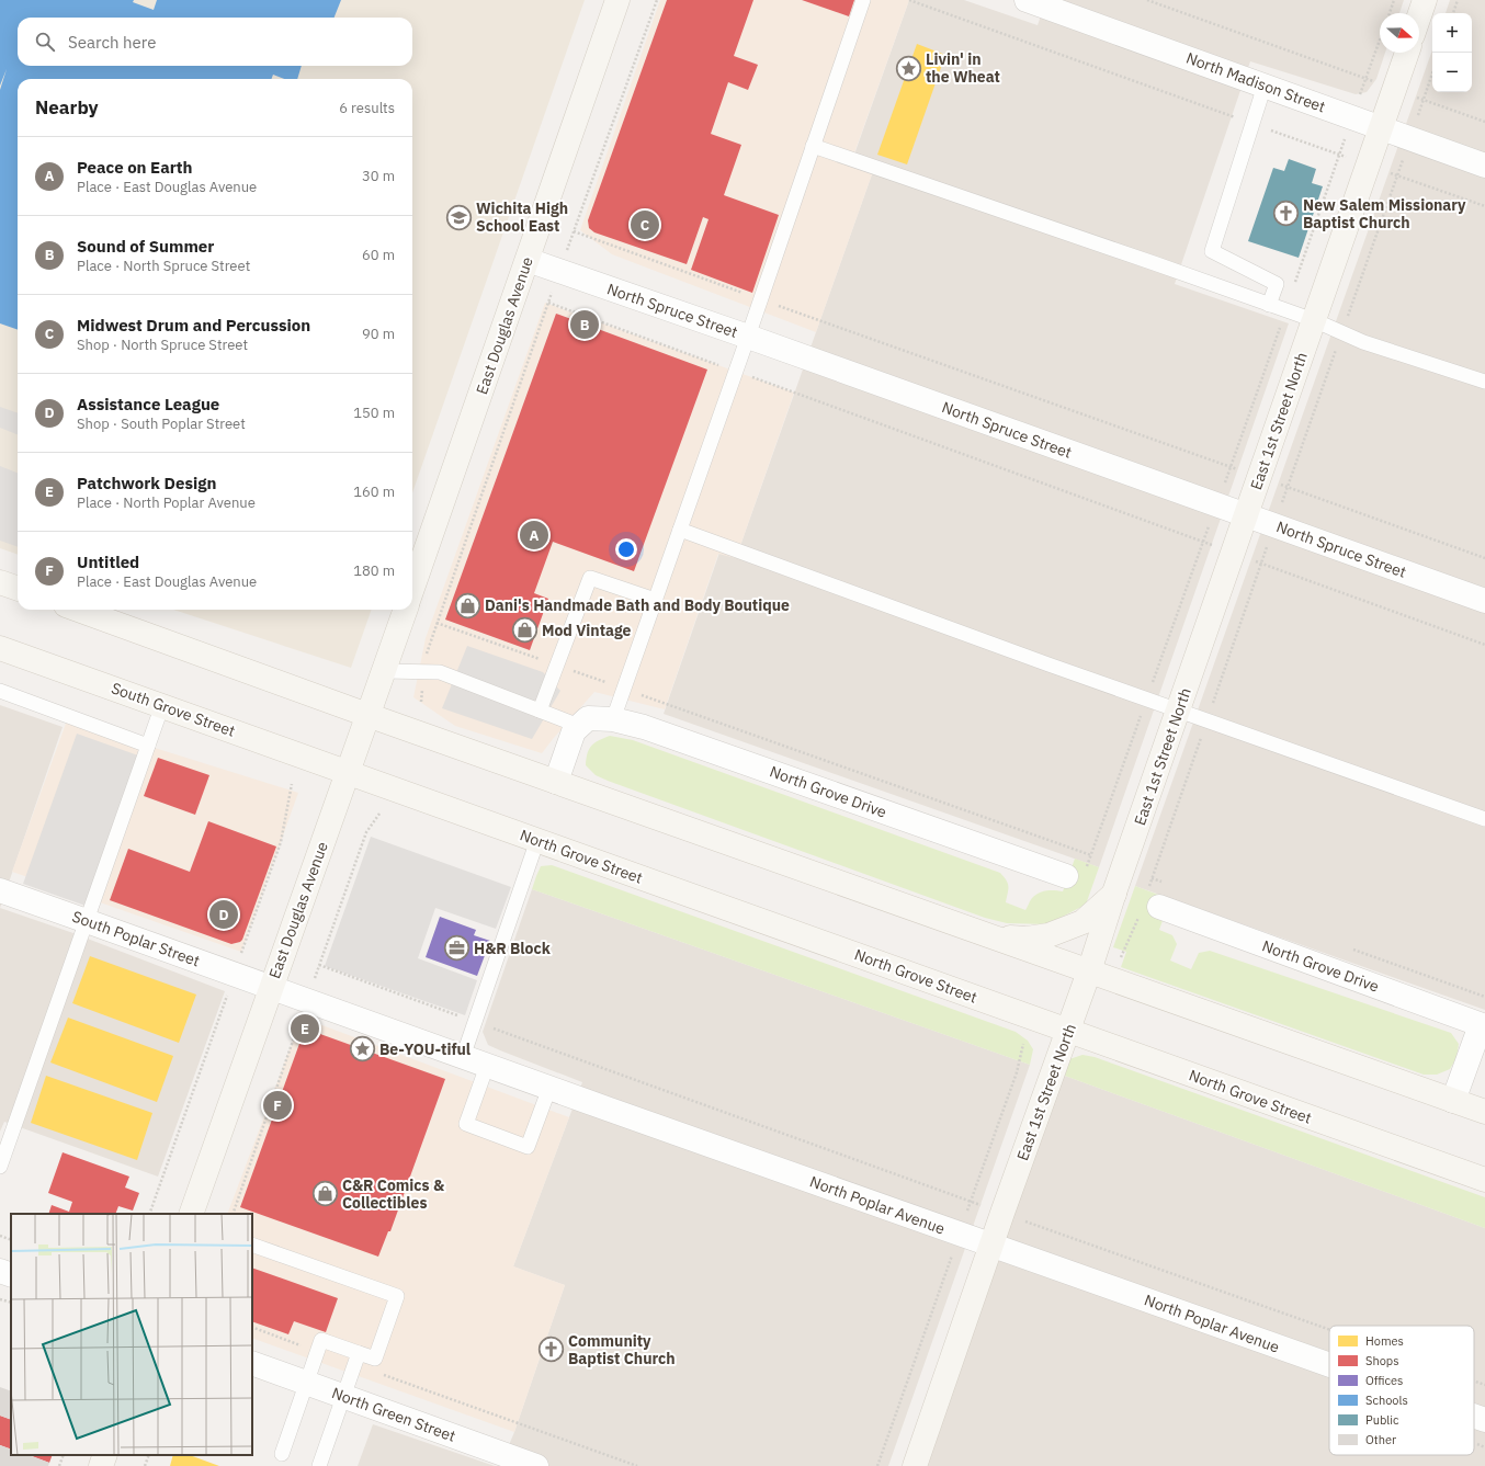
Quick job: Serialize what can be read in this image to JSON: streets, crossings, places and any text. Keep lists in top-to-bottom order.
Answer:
{
  "streets": {
    "street": [
      "North Madison Street",
      "North Spruce Street",
      "East Douglas Avenue",
      "East 1st Street North",
      "South Grove Street",
      "North Grove Drive",
      "North Grove Street",
      "South Poplar Street",
      "North Poplar Avenue",
      "North Green Street"
    ]
  },
  "crossings": [
    ["North Madison Street", "East 1st Street North"],
    ["North Spruce Street", "East Douglas Avenue"],
    ["North Spruce Street", "East 1st Street North"],
    ["East Douglas Avenue", "South Grove Street"],
    ["East Douglas Avenue", "North Grove Street"],
    ["East Douglas Avenue", "South Poplar Street"],
    ["East Douglas Avenue", "North Poplar Avenue"],
    ["East 1st Street North", "North Grove Street"],
    ["East 1st Street North", "North Poplar Avenue"],
    ["South Grove Street", "North Grove Street"],
    ["South Poplar Street", "North Poplar Avenue"]
  ],
  "places": {
    "place": ["Livin' in the Wheat", "Be-YOU-tiful"],
    "church": ["New Salem Missionary Baptist Church", "Community Baptist Church"],
    "school or university": ["Wichita High School East"],
    "shop": ["Dani's Handmade Bath and Body Boutique", "Mod Vintage", "C&R Comics & Collectibles"],
    "office": ["H&R Block"]
  },
  "legend": [
    "Homes",
    "Shops",
    "Offices",
    "Schools",
    "Public",
    "Other"
  ],
  "north": "right",
  "page": {
    "map_buttons": ["+", "−"],
    "search": "Search here",
    "heading": ["Nearby", "6 results"],
    "list": [
      {
        "mark": "A",
        "name": "Peace on Earth",
        "note": "Place · East Douglas Avenue",
        "value": "30 m"
      },
      {
        "mark": "B",
        "name": "Sound of Summer",
        "note": "Place · North Spruce Street",
        "value": "60 m"
      },
      {
        "mark": "C",
        "name": "Midwest Drum and Percussion",
        "note": "Shop · North Spruce Street",
        "value": "90 m"
      },
      {
        "mark": "D",
        "name": "Assistance League",
        "note": "Shop · South Poplar Street",
        "value": "150 m"
      },
      {
        "mark": "E",
        "name": "Patchwork Design",
        "note": "Place · North Poplar Avenue",
        "value": "160 m"
      },
      {
        "mark": "F",
        "name": "Untitled",
        "note": "Place · East Douglas Avenue",
        "value": "180 m"
      }
    ],
    "pins": [
      "C",
      "B",
      "A",
      "D",
      "E",
      "F"
    ]
  }
}
